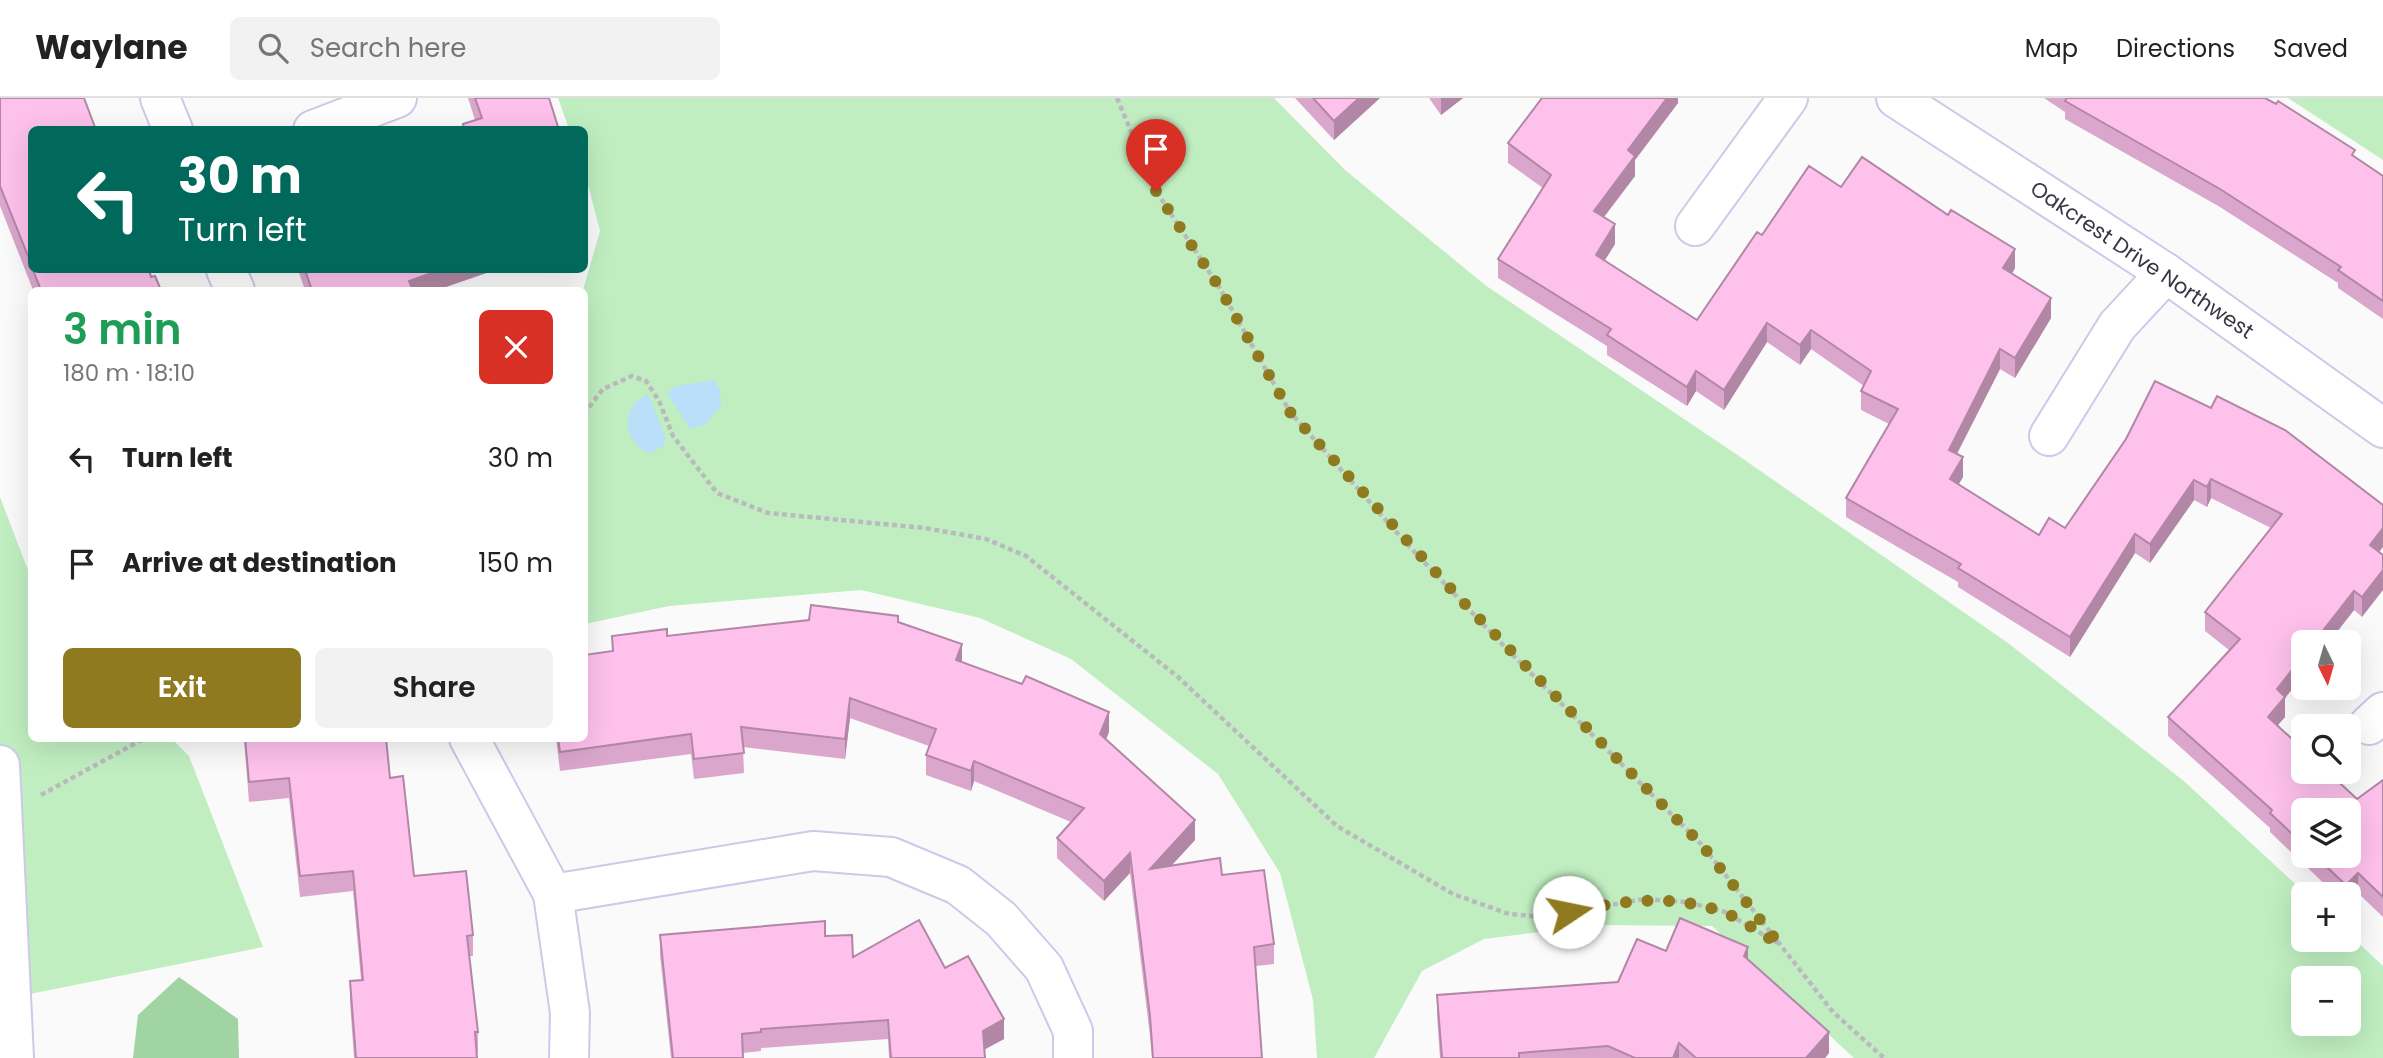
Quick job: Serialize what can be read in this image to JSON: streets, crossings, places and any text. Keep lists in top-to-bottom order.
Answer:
{
  "streets": {
    "street": ["Oakcrest Drive Northwest"]
  },
  "north": "bottom",
  "page": {
    "header": "Waylane",
    "search": "Search here",
    "nav": ["Map", "Directions", "Saved"],
    "turn": ["30 m", "Turn left"],
    "heading": ["3 min", "180 m · 18:10"],
    "list": [
      {
        "name": "Turn left",
        "value": "30 m"
      },
      {
        "name": "Arrive at destination",
        "value": "150 m"
      }
    ],
    "map_buttons": ["+", "−"],
    "buttons": ["Exit", "Share"]
  }
}
